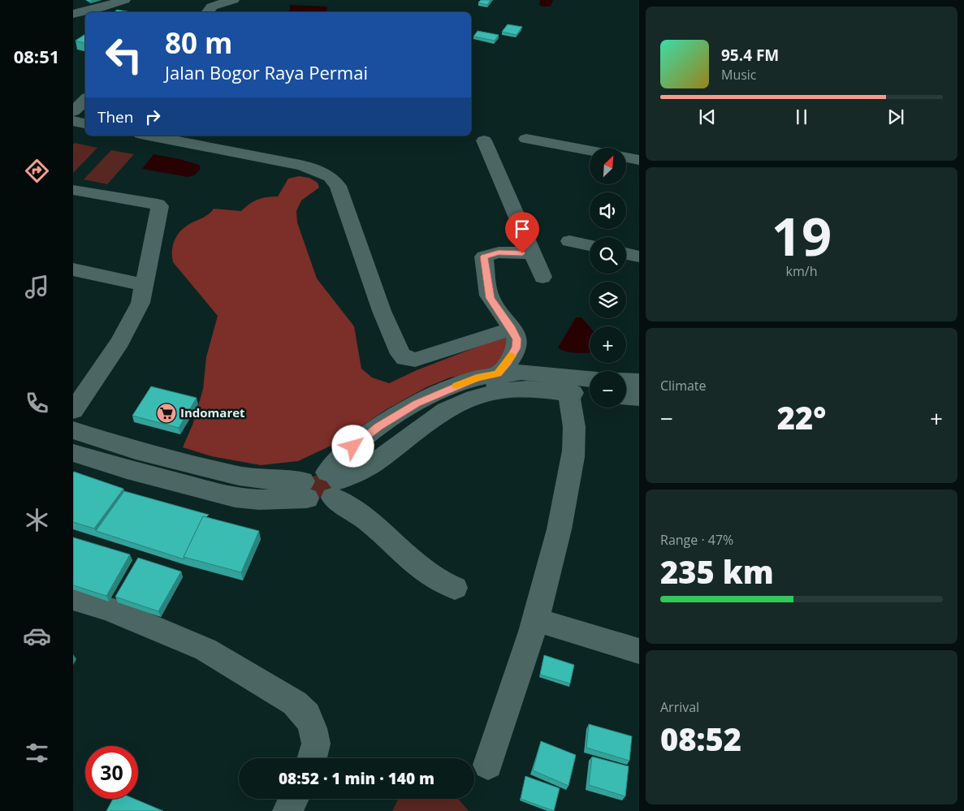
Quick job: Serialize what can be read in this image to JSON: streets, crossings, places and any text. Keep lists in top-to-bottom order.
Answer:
{
  "places": {
    "supermarket": ["Indomaret"]
  },
  "north": "top right",
  "page": {
    "tabs": "08:51",
    "turn": ["80 m", "Jalan Bogor Raya Permai"],
    "song": ["95.4 FM", "Music"],
    "then": "Then",
    "map_buttons": ["+", "−"],
    "tile": [
      ["19", "km/h"],
      "Climate",
      ["Range · 47%", "235 km"],
      ["Arrival", "08:52"]
    ],
    "heat": ["−", "22°", "+"],
    "limit": "30",
    "trip": "08:52 · 1 min · 140 m"
  }
}
